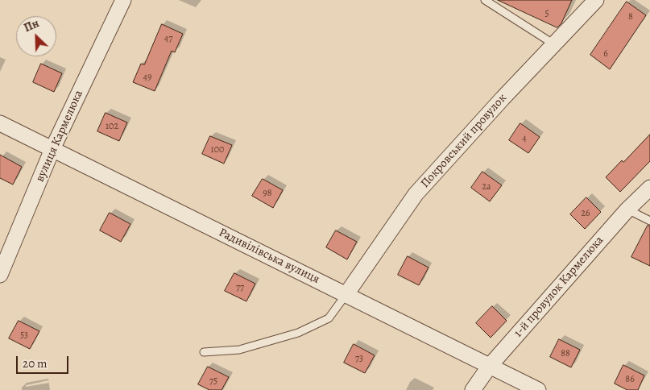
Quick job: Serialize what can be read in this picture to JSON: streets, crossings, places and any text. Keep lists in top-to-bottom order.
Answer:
{
  "streets": {
    "street": [
      "вулиця Кармелюка",
      "Покровський провулок",
      "Радивілівська вулиця",
      "1-й провулок Кармелюка"
    ]
  },
  "crossings": [
    ["вулиця Кармелюка", "Радивілівська вулиця"],
    ["Покровський провулок", "Радивілівська вулиця"],
    ["Радивілівська вулиця", "1-й провулок Кармелюка"]
  ],
  "house_numbers": [
    "5",
    "8",
    "47",
    "6",
    "49",
    "102",
    "4",
    "100",
    "2а",
    "98",
    "26",
    "77",
    "53",
    "88",
    "73",
    "86",
    "75"
  ],
  "scale_bar": "20 m",
  "north": "top left"
}
